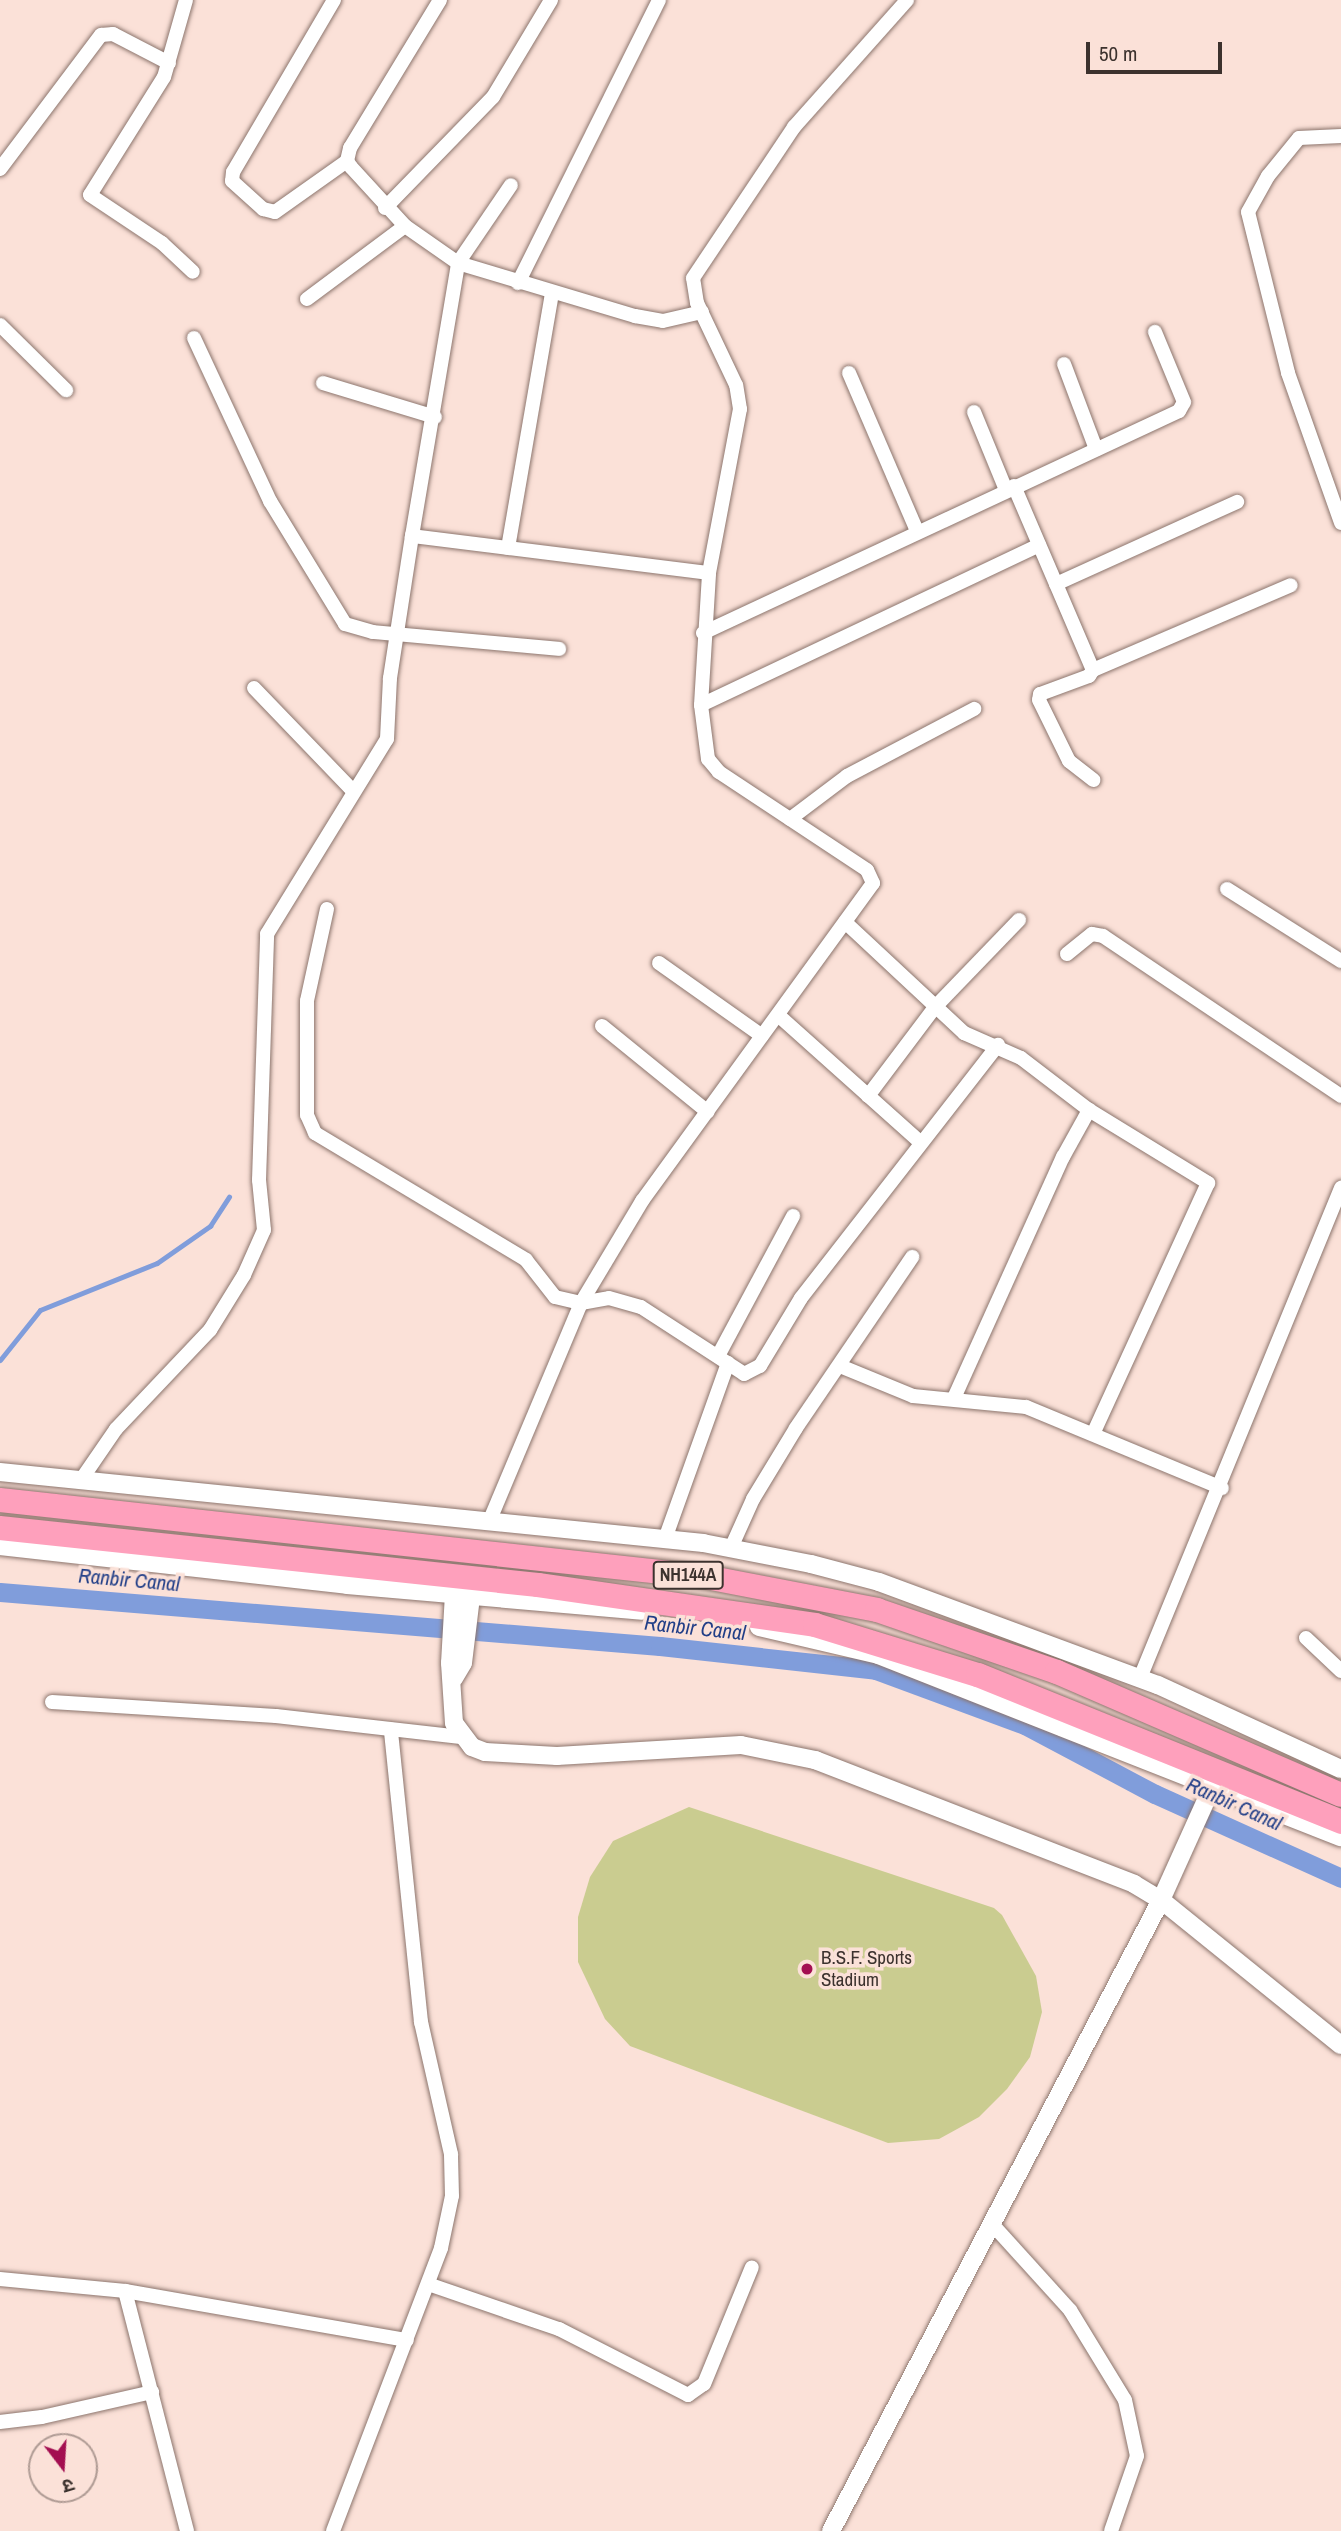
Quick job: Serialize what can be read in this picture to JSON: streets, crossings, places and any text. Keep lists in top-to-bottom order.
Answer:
{
  "streets": {
    "highway": ["NH144A"]
  },
  "water": ["Ranbir Canal"],
  "places": ["B.S.F. Sports Stadium"],
  "scale_bar": "50 m",
  "north": "bottom"
}
